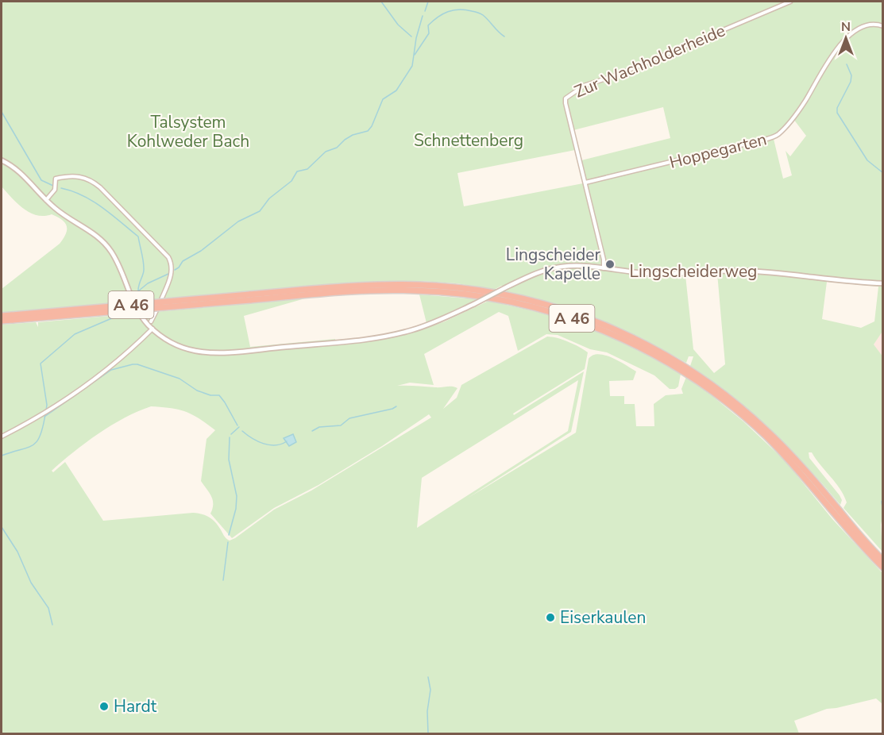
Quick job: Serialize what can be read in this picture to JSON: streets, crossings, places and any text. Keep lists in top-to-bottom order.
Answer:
{
  "streets": {
    "highway": ["A 46"],
    "street": ["Zur Wachholderheide", "Hoppegarten", "Lingscheiderweg"]
  },
  "crossings": [
    ["Zur Wachholderheide", "Hoppegarten"],
    ["Zur Wachholderheide", "Lingscheiderweg"]
  ],
  "parks": ["Talsystem Kohlweder Bach", "Schnettenberg"],
  "places": ["Lingscheider Kapelle", "Eiserkaulen", "Hardt"],
  "north": "top"
}
